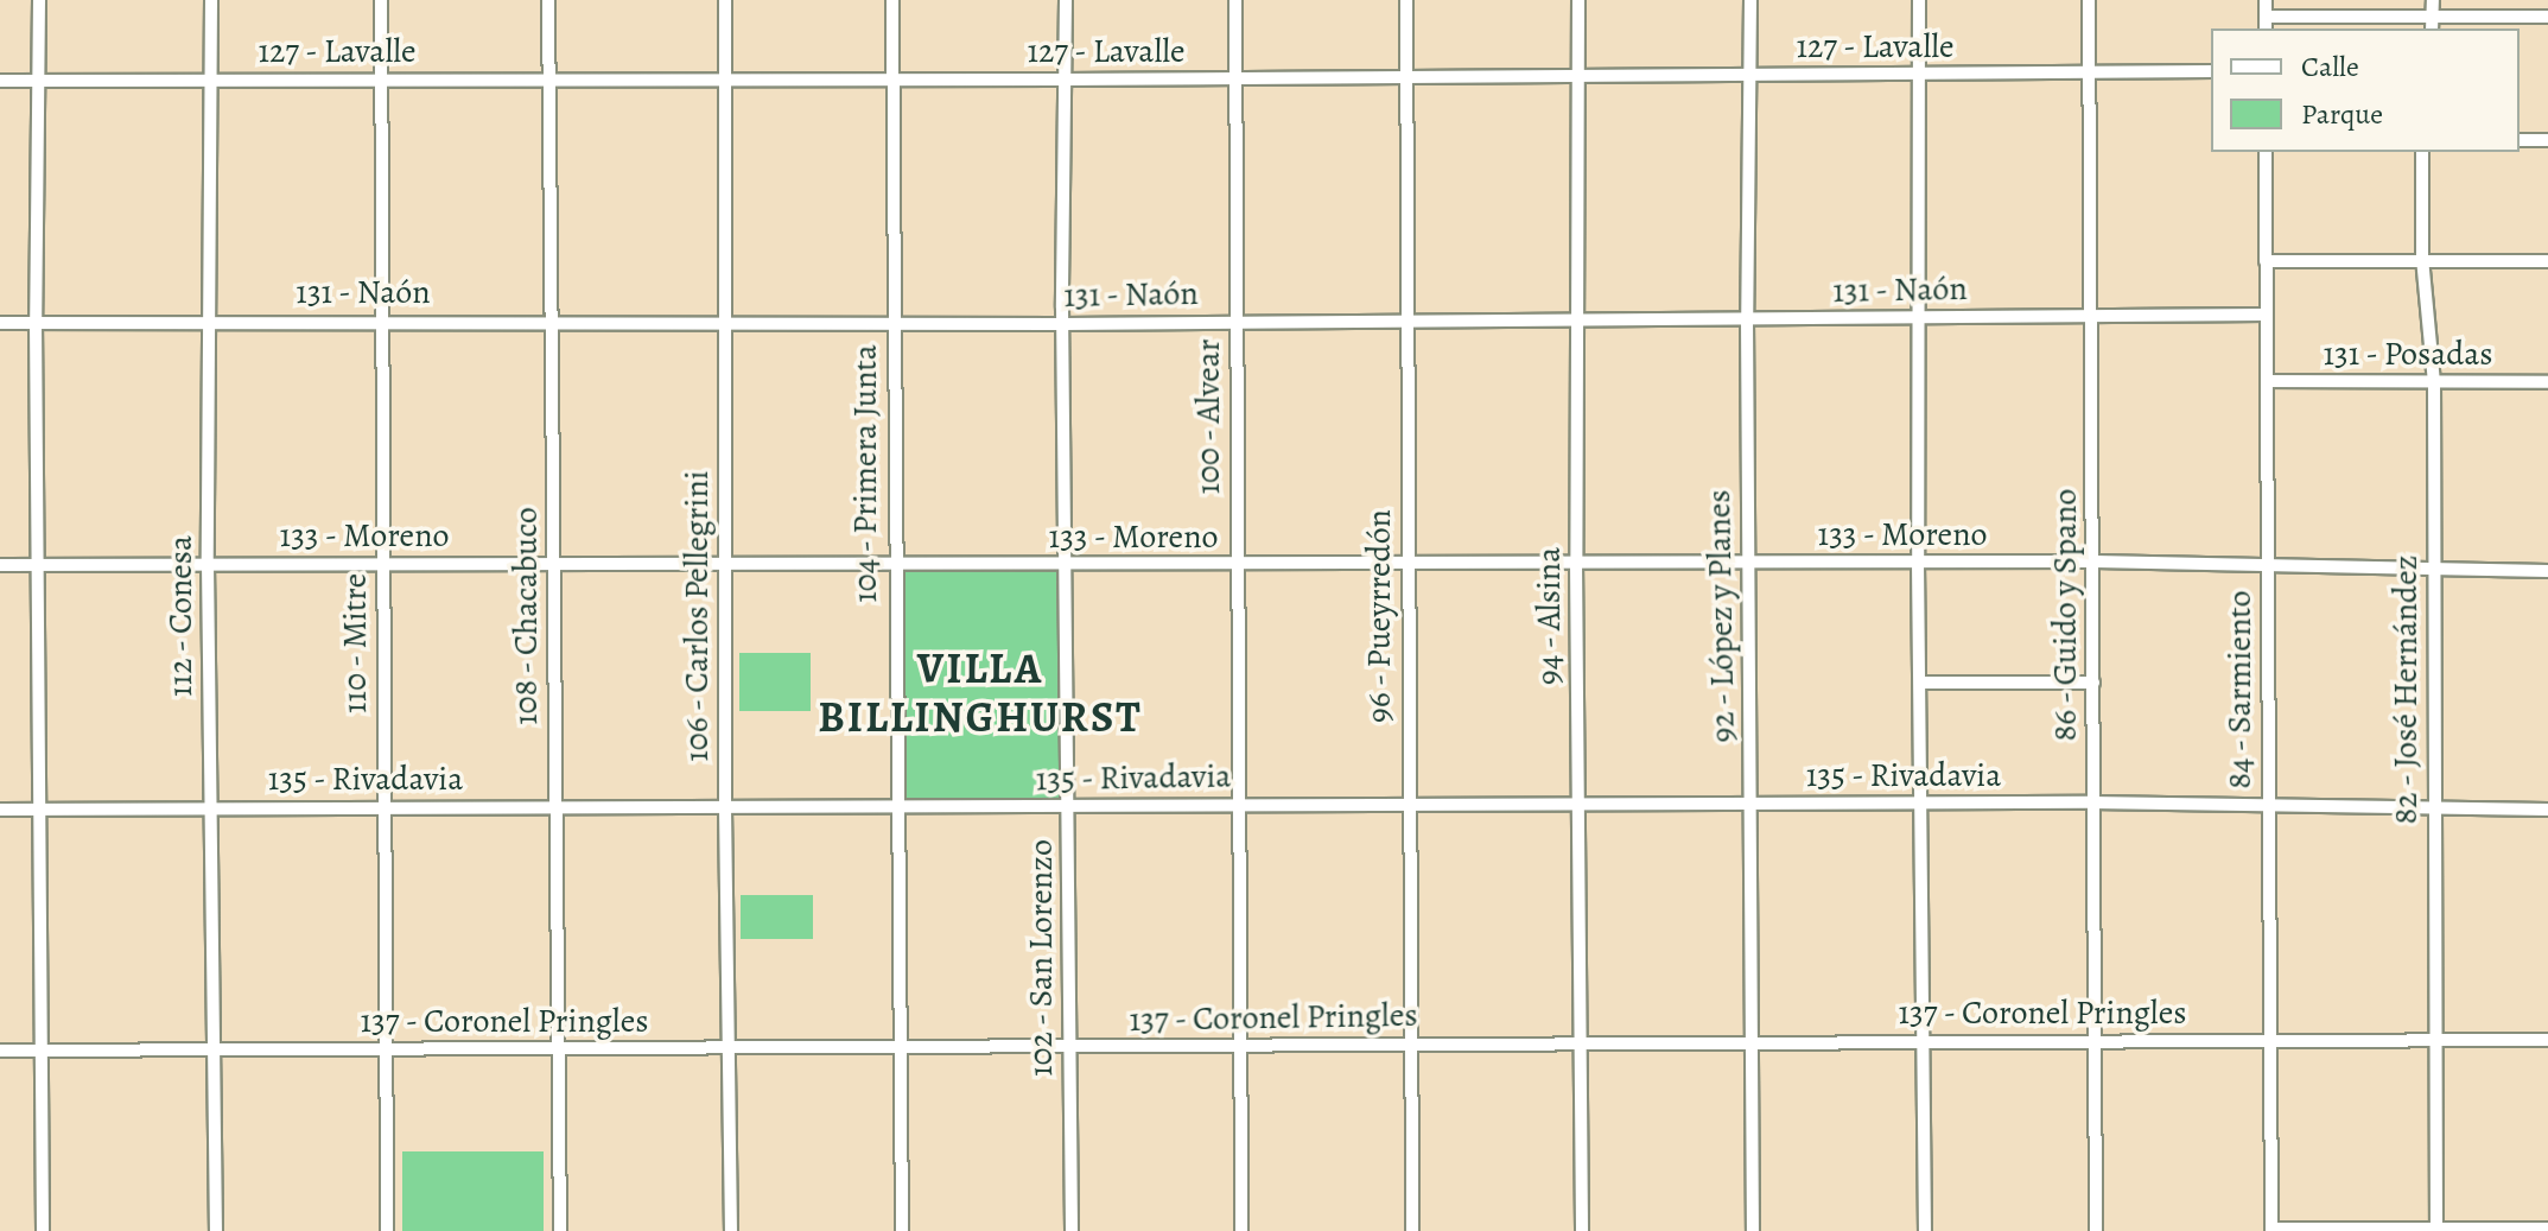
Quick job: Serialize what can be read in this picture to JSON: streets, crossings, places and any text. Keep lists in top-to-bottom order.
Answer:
{
  "streets": {
    "street": [
      "127 - Lavalle",
      "131 - Naón",
      "131 - Posadas",
      "100 - Alvear",
      "104 - Primera Junta",
      "133 - Moreno",
      "86 - Guido y Spano",
      "112 - Conesa",
      "108 - Chacabuco",
      "106 - Carlos Pellegrini",
      "96 - Pueyrredón",
      "94 - Alsina",
      "92 - López y Planes",
      "110 - Mitre",
      "84 - Sarmiento",
      "82 - José Hernández",
      "135 - Rivadavia",
      "102 - San Lorenzo",
      "137 - Coronel Pringles"
    ]
  },
  "crossings": [
    ["127 - Lavalle", "100 - Alvear"],
    ["127 - Lavalle", "104 - Primera Junta"],
    ["127 - Lavalle", "86 - Guido y Spano"],
    ["127 - Lavalle", "112 - Conesa"],
    ["127 - Lavalle", "108 - Chacabuco"],
    ["127 - Lavalle", "106 - Carlos Pellegrini"],
    ["127 - Lavalle", "96 - Pueyrredón"],
    ["127 - Lavalle", "94 - Alsina"],
    ["127 - Lavalle", "92 - López y Planes"],
    ["127 - Lavalle", "110 - Mitre"],
    ["127 - Lavalle", "102 - San Lorenzo"],
    ["131 - Naón", "100 - Alvear"],
    ["131 - Naón", "104 - Primera Junta"],
    ["131 - Naón", "86 - Guido y Spano"],
    ["131 - Naón", "112 - Conesa"],
    ["131 - Naón", "108 - Chacabuco"],
    ["131 - Naón", "106 - Carlos Pellegrini"],
    ["131 - Naón", "96 - Pueyrredón"],
    ["131 - Naón", "94 - Alsina"],
    ["131 - Naón", "92 - López y Planes"],
    ["131 - Naón", "110 - Mitre"],
    ["131 - Naón", "84 - Sarmiento"],
    ["131 - Naón", "102 - San Lorenzo"],
    ["131 - Posadas", "84 - Sarmiento"],
    ["131 - Posadas", "82 - José Hernández"],
    ["100 - Alvear", "133 - Moreno"],
    ["100 - Alvear", "135 - Rivadavia"],
    ["100 - Alvear", "137 - Coronel Pringles"],
    ["104 - Primera Junta", "133 - Moreno"],
    ["104 - Primera Junta", "135 - Rivadavia"],
    ["104 - Primera Junta", "137 - Coronel Pringles"],
    ["133 - Moreno", "86 - Guido y Spano"],
    ["133 - Moreno", "112 - Conesa"],
    ["133 - Moreno", "108 - Chacabuco"],
    ["133 - Moreno", "106 - Carlos Pellegrini"],
    ["133 - Moreno", "96 - Pueyrredón"],
    ["133 - Moreno", "94 - Alsina"],
    ["133 - Moreno", "92 - López y Planes"],
    ["133 - Moreno", "110 - Mitre"],
    ["133 - Moreno", "84 - Sarmiento"],
    ["133 - Moreno", "82 - José Hernández"],
    ["133 - Moreno", "102 - San Lorenzo"],
    ["86 - Guido y Spano", "135 - Rivadavia"],
    ["86 - Guido y Spano", "137 - Coronel Pringles"],
    ["112 - Conesa", "135 - Rivadavia"],
    ["112 - Conesa", "137 - Coronel Pringles"],
    ["108 - Chacabuco", "135 - Rivadavia"],
    ["108 - Chacabuco", "137 - Coronel Pringles"],
    ["106 - Carlos Pellegrini", "135 - Rivadavia"],
    ["106 - Carlos Pellegrini", "137 - Coronel Pringles"],
    ["96 - Pueyrredón", "135 - Rivadavia"],
    ["96 - Pueyrredón", "137 - Coronel Pringles"],
    ["94 - Alsina", "135 - Rivadavia"],
    ["94 - Alsina", "137 - Coronel Pringles"],
    ["92 - López y Planes", "135 - Rivadavia"],
    ["92 - López y Planes", "137 - Coronel Pringles"],
    ["110 - Mitre", "135 - Rivadavia"],
    ["110 - Mitre", "137 - Coronel Pringles"],
    ["84 - Sarmiento", "135 - Rivadavia"],
    ["84 - Sarmiento", "137 - Coronel Pringles"],
    ["82 - José Hernández", "135 - Rivadavia"],
    ["82 - José Hernández", "137 - Coronel Pringles"],
    ["135 - Rivadavia", "102 - San Lorenzo"],
    ["102 - San Lorenzo", "137 - Coronel Pringles"]
  ],
  "districts": ["VILLA BILLINGHURST"],
  "legend": ["Calle", "Parque"]
}
